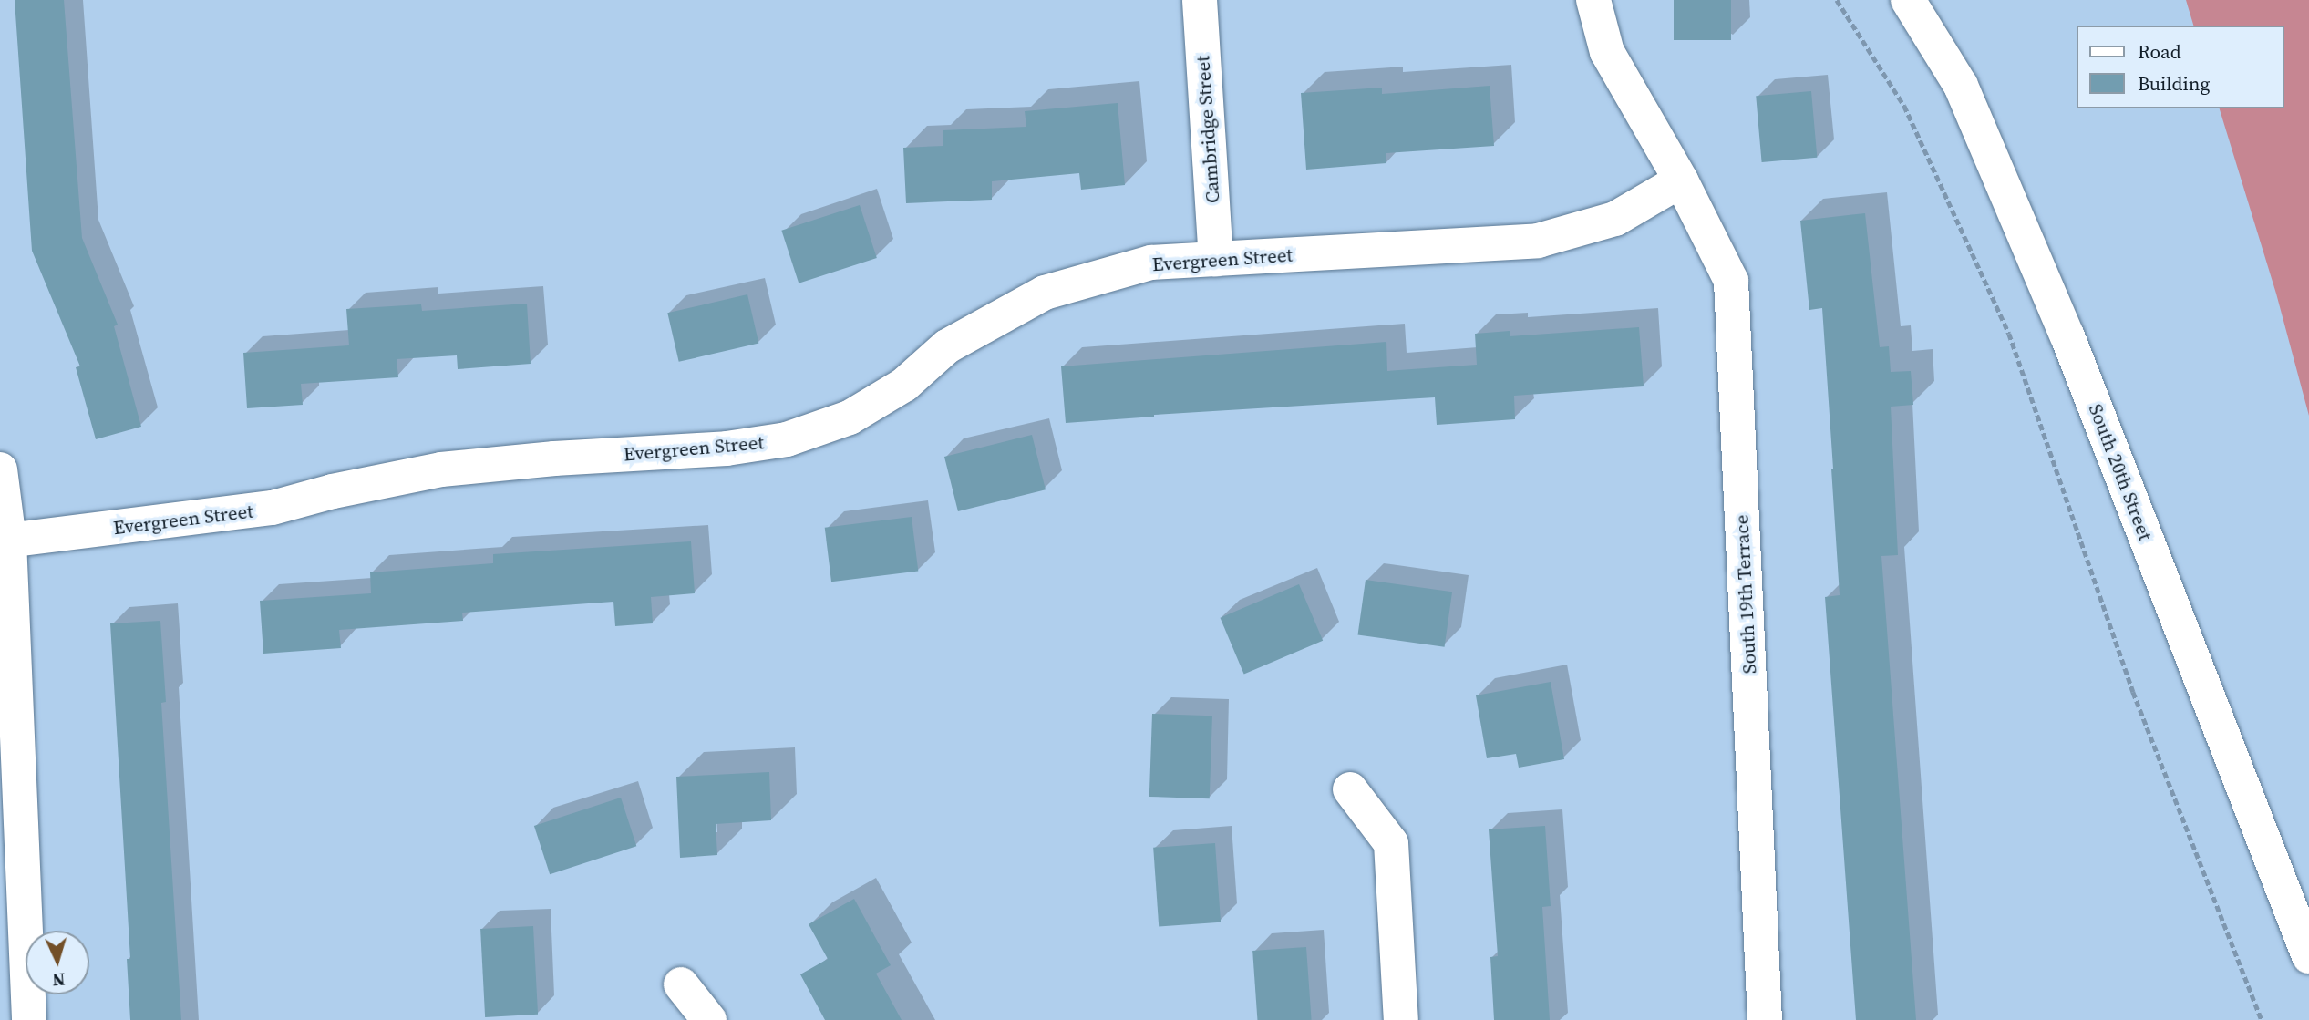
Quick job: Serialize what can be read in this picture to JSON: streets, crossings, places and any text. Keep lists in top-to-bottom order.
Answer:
{
  "streets": {
    "street": [
      "Cambridge Street",
      "Evergreen Street",
      "South 20th Street",
      "South 19th Terrace"
    ]
  },
  "crossings": [
    ["Cambridge Street", "Evergreen Street"],
    ["Evergreen Street", "South 19th Terrace"]
  ],
  "legend": ["Road", "Building"],
  "north": "bottom"
}
